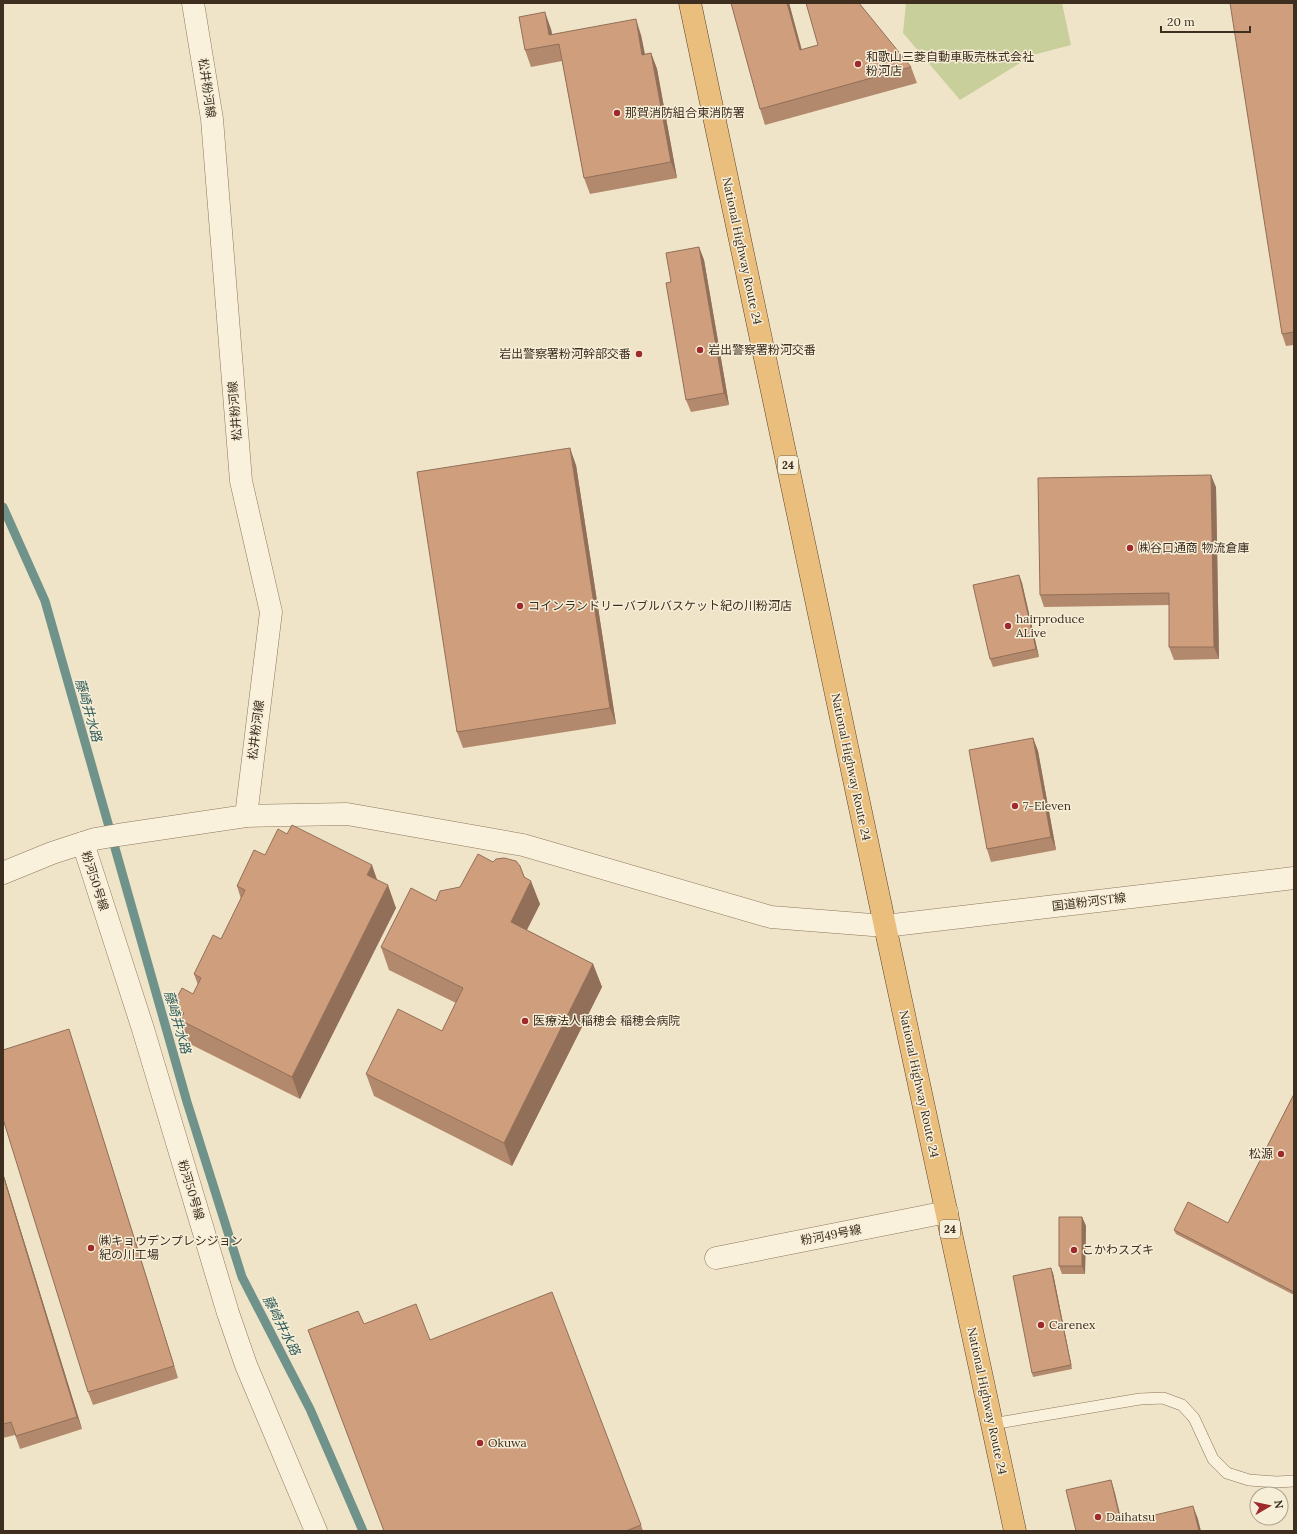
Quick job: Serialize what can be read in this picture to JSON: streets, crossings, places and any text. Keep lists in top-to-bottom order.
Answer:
{
  "streets": {
    "highway": ["National Highway Route 24", "24"],
    "street": [
      "松井粉河線",
      "粉河50号線",
      "国道粉河ST線",
      "粉河49号線"
    ]
  },
  "crossings": [
    ["松井粉河線", "国道粉河ST線"],
    ["National Highway Route 24", "国道粉河ST線"],
    ["National Highway Route 24", "粉河49号線"],
    ["粉河50号線", "国道粉河ST線"]
  ],
  "water": ["藤崎井水路"],
  "places": [
    "和歌山三菱自動車販売株式会社 粉河店",
    "那賀消防組合東消防署",
    "岩出警察署粉河交番",
    "岩出警察署粉河幹部交番",
    "㈱谷口通商 物流倉庫",
    "コインランドリーバブルバスケット紀の川粉河店",
    "hairproduce ALive",
    "7-Eleven",
    "医療法人稲穂会 稲穂会病院",
    "松源",
    "㈱キョウデンプレシジョン 紀の川工場",
    "こかわスズキ",
    "Carenex",
    "Okuwa",
    "Daihatsu"
  ],
  "scale_bar": "20 m",
  "north": "right"
}
